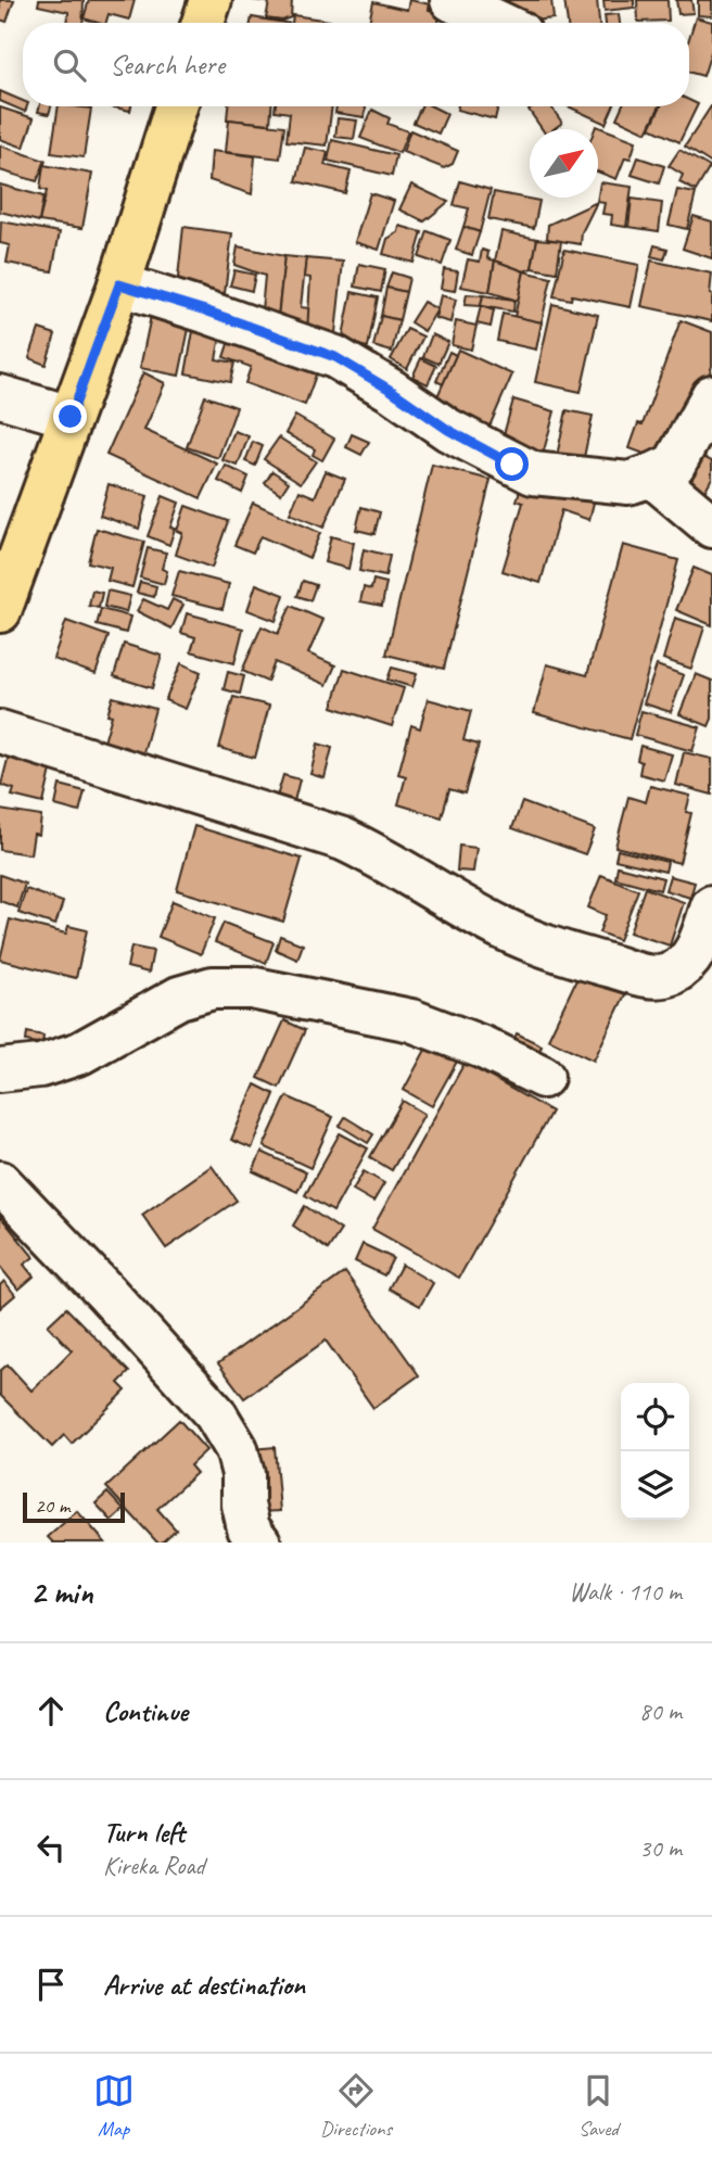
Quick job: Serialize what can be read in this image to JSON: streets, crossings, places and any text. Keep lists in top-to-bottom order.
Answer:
{
  "scale_bar": "20 m",
  "north": "top right",
  "page": {
    "search": "Search here",
    "scale": "20 m",
    "heading": ["2 min", "Walk · 110 m"],
    "list": [
      ["Continue", "80 m"],
      ["Turn left", "Kireka Road", "30 m"],
      "Arrive at destination"
    ],
    "nav": ["Map", "Directions", "Saved"]
  }
}
